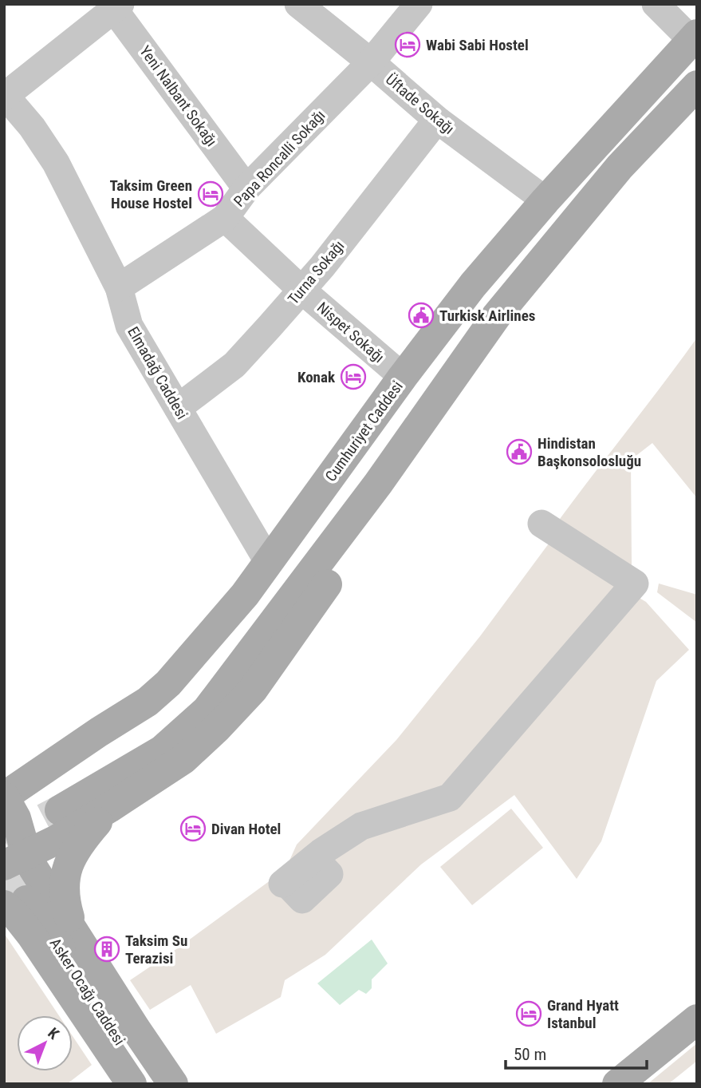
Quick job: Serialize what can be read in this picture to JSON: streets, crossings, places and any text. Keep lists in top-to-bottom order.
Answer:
{
  "streets": {
    "main road": ["Cumhuriyet Caddesi", "Asker Ocağı Caddesi"],
    "street": [
      "Yeni Nalbant Sokağı",
      "Üftade Sokağı",
      "Papa Roncalli Sokağı",
      "Turna Sokağı",
      "Nispet Sokağı",
      "Elmadağ Caddesi"
    ]
  },
  "crossings": [
    ["Yeni Nalbant Sokağı", "Papa Roncalli Sokağı"],
    ["Üftade Sokağı", "Papa Roncalli Sokağı"],
    ["Üftade Sokağı", "Turna Sokağı"],
    ["Üftade Sokağı", "Cumhuriyet Caddesi"],
    ["Papa Roncalli Sokağı", "Nispet Sokağı"],
    ["Papa Roncalli Sokağı", "Elmadağ Caddesi"],
    ["Turna Sokağı", "Nispet Sokağı"],
    ["Turna Sokağı", "Elmadağ Caddesi"],
    ["Nispet Sokağı", "Cumhuriyet Caddesi"],
    ["Elmadağ Caddesi", "Cumhuriyet Caddesi"],
    ["Cumhuriyet Caddesi", "Asker Ocağı Caddesi"]
  ],
  "places": {
    "hotel": [
      "Wabi Sabi Hostel",
      "Taksim Green House Hostel",
      "Konak",
      "Divan Hotel",
      "Grand Hyatt Istanbul"
    ],
    "public building": ["Turkisk Airlines", "Hindistan Başkonsolosluğu"],
    "building": ["Taksim Su Terazisi"]
  },
  "scale_bar": "50 m",
  "north": "top right"
}
